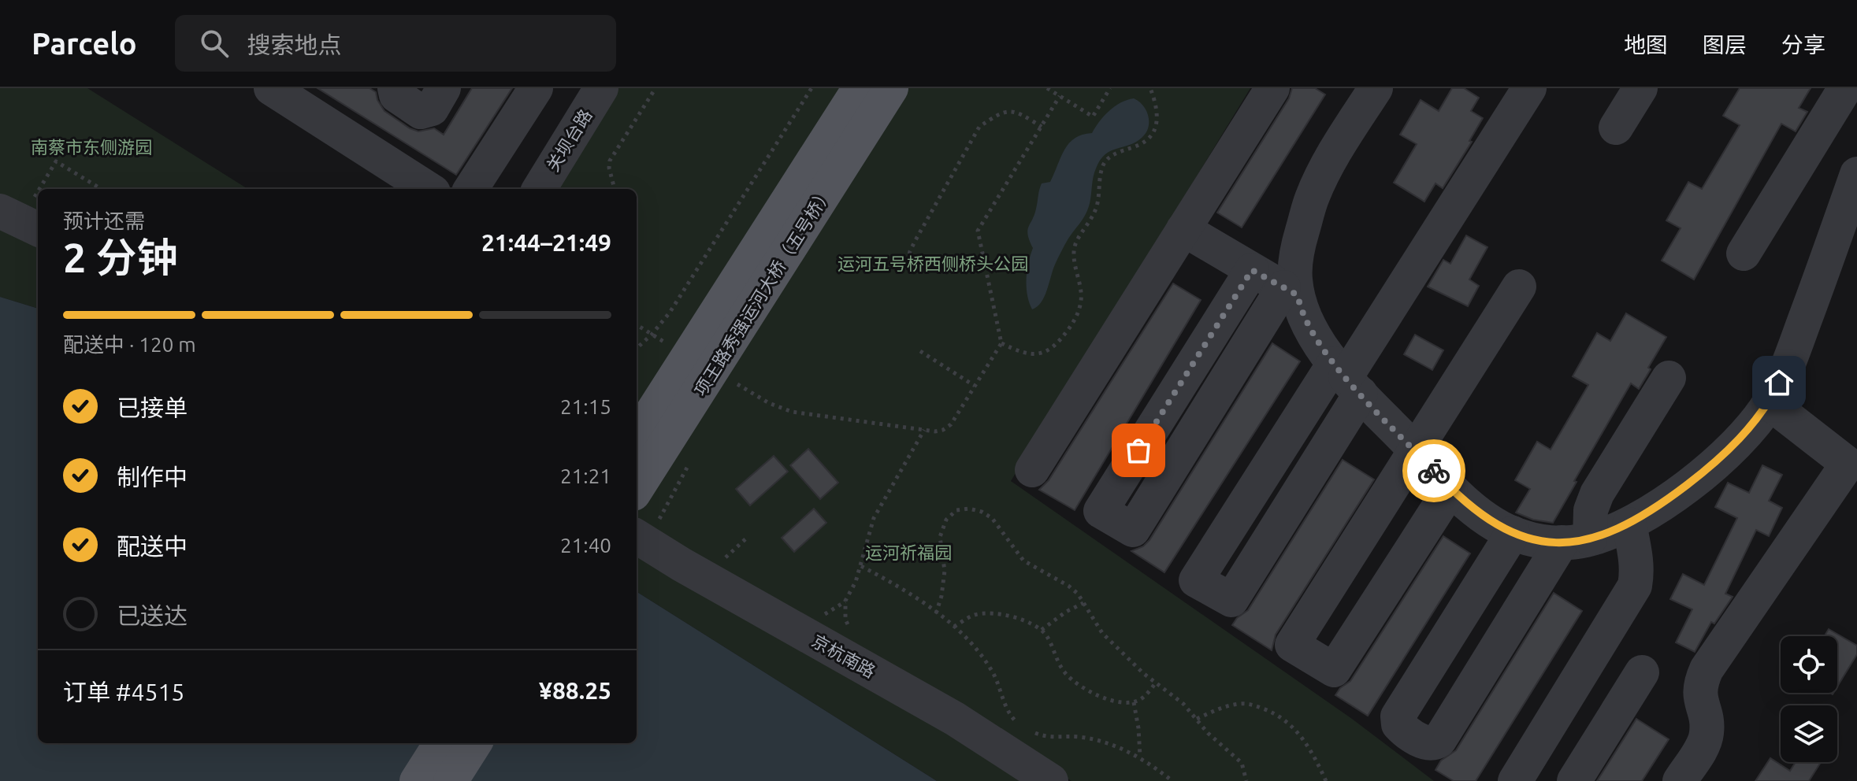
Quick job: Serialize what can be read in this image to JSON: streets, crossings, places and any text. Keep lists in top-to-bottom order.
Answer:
{
  "streets": {
    "main road": ["项王路秀强运河大桥（五号桥）"],
    "street": ["关坝台路", "京杭南路"]
  },
  "parks": ["南蔡市东侧游园", "运河五号桥西侧桥头公园", "运河祈福园"],
  "page": {
    "header": "Parcelo",
    "search": "搜索地点",
    "nav": ["地图", "图层", "分享"],
    "heading": ["2 分钟", "预计还需", "21:44–21:49"],
    "panel": ["订单 #4515", "¥88.25"],
    "bar": "配送中 · 120 m",
    "list": [
      ["已接单", "21:15"],
      ["制作中", "21:21"],
      ["配送中", "21:40"],
      "已送达"
    ]
  }
}
